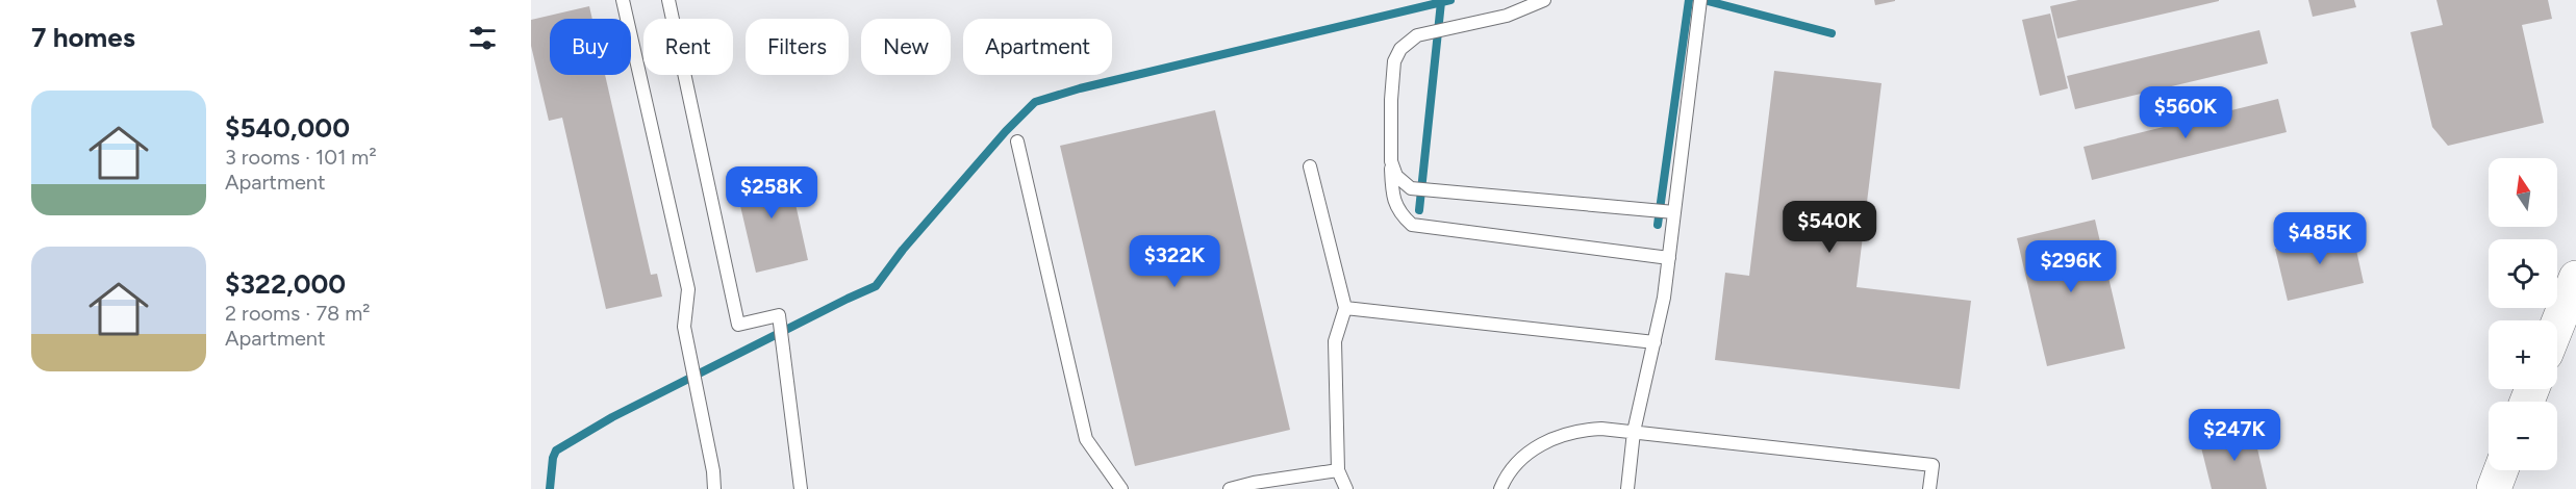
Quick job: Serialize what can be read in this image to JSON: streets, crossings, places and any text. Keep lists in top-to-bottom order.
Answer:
{
  "north": "top",
  "page": {
    "heading": "7 homes",
    "chip": [
      "Buy",
      "Rent",
      "Filters",
      "New",
      "Apartment"
    ],
    "list": [
      {
        "name": "$540,000",
        "note": "3 rooms · 101 m² · Apartment"
      },
      {
        "name": "$322,000",
        "note": "2 rooms · 78 m² · Apartment"
      }
    ],
    "price": [
      "$560K",
      "$258K",
      "$540K",
      "$485K",
      "$322K",
      "$296K",
      "$247K"
    ],
    "map_buttons": ["+", "−"]
  }
}
